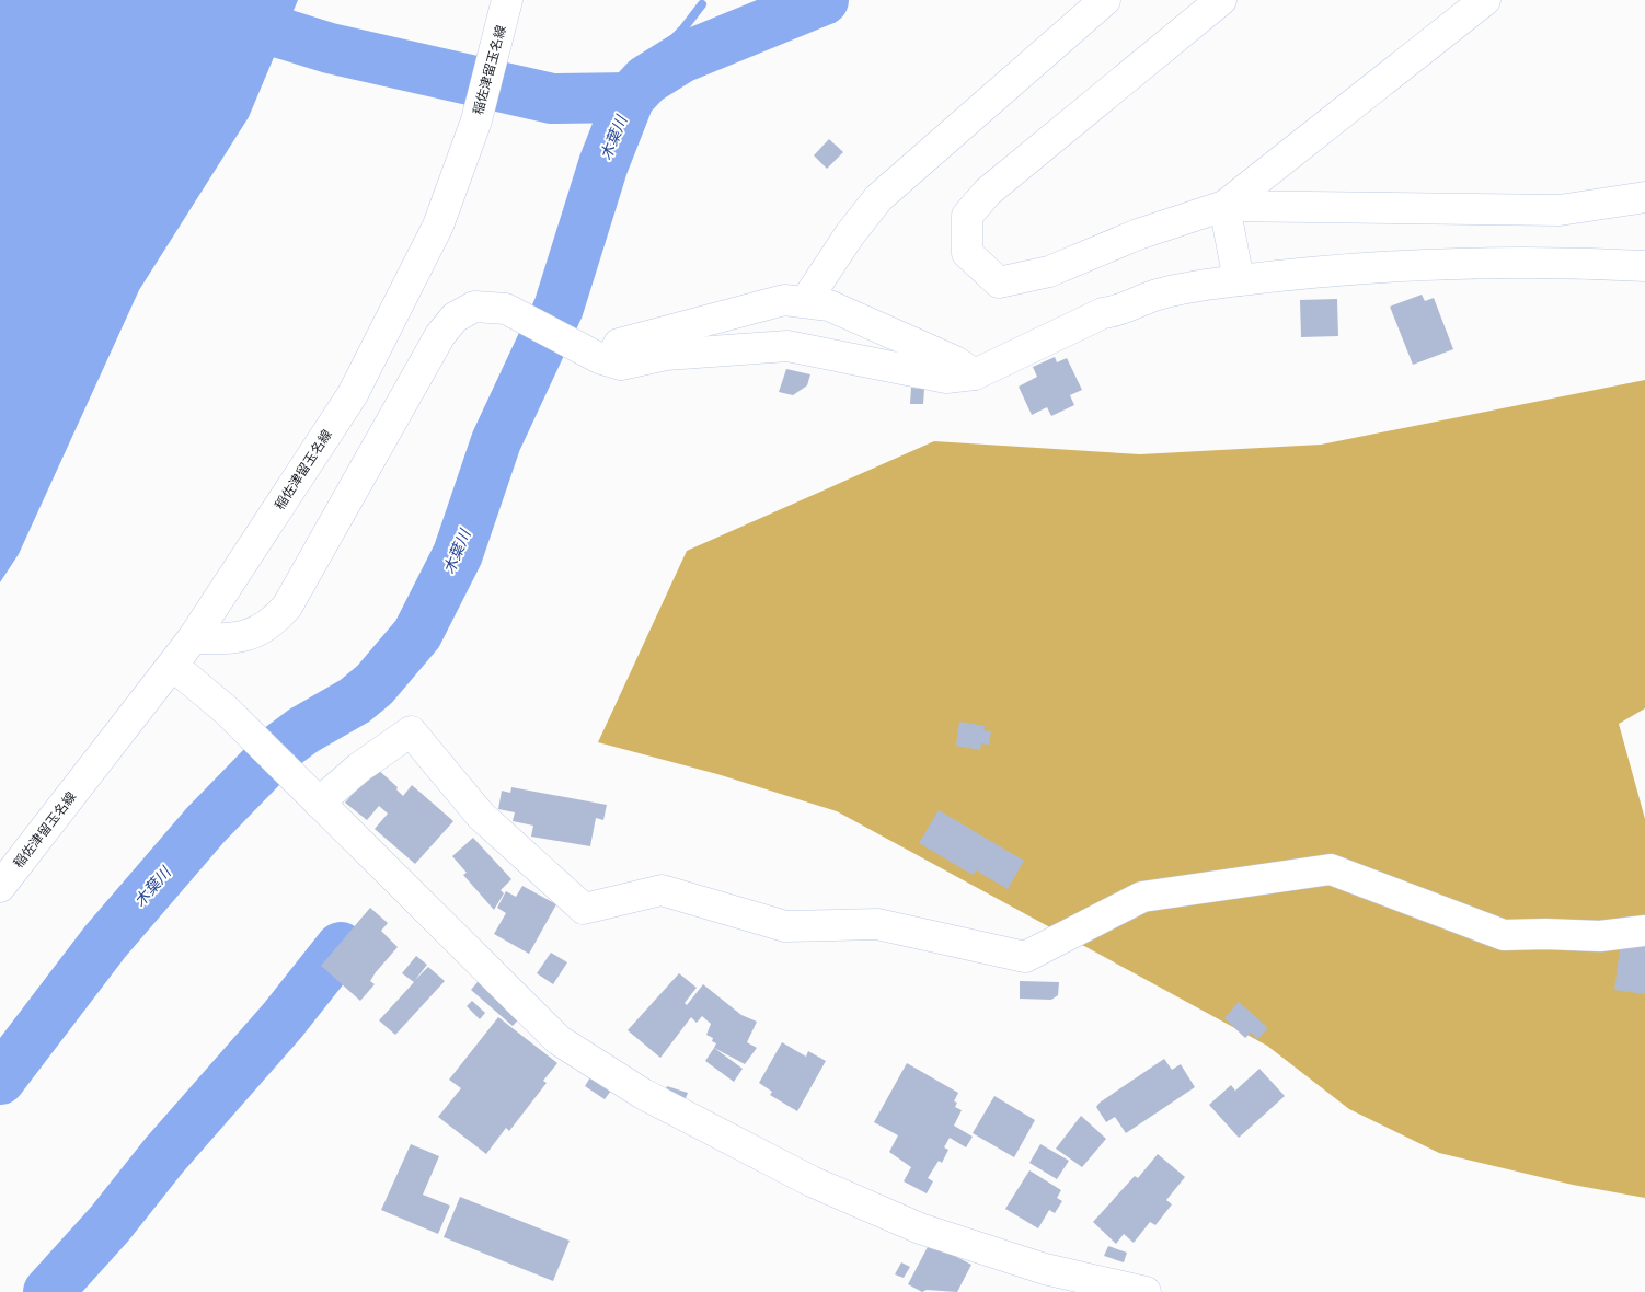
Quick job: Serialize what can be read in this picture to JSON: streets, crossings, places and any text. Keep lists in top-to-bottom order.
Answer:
{
  "streets": {
    "street": ["稲佐津留玉名線"]
  },
  "water": ["木葉川"]
}
